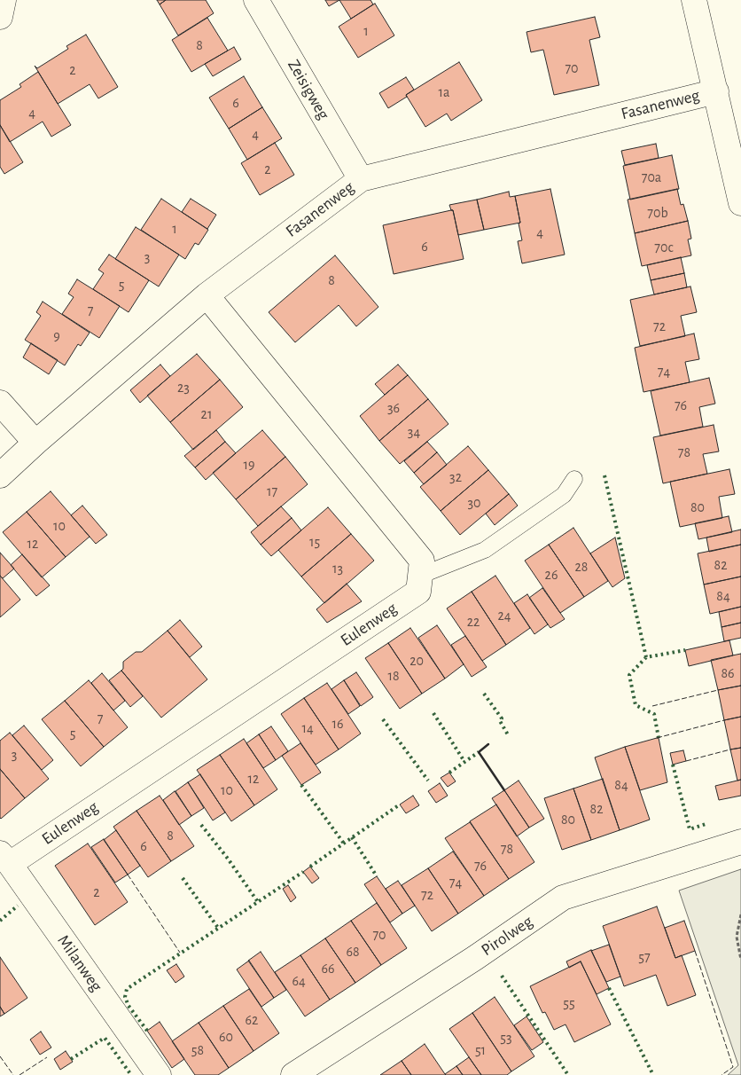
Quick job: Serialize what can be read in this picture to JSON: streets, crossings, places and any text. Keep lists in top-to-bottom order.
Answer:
{
  "streets": {
    "street": [
      "Zeisigweg",
      "Fasanenweg",
      "Eulenweg",
      "Pirolweg",
      "Milanweg"
    ]
  },
  "crossings": [
    ["Zeisigweg", "Fasanenweg"],
    ["Fasanenweg", "Eulenweg"],
    ["Eulenweg", "Milanweg"]
  ],
  "house_numbers": [
    "1",
    "8",
    "70",
    "2",
    "1a",
    "6",
    "4",
    "4",
    "2",
    "70a",
    "70b",
    "1",
    "4",
    "6",
    "70c",
    "3",
    "8",
    "5",
    "7",
    "72",
    "9",
    "74",
    "23",
    "76",
    "36",
    "21",
    "34",
    "78",
    "19",
    "32",
    "17",
    "30",
    "80",
    "10",
    "15",
    "12",
    "82",
    "28",
    "13",
    "26",
    "84",
    "24",
    "22",
    "20",
    "86",
    "18",
    "7",
    "16",
    "14",
    "5",
    "3",
    "12",
    "84",
    "10",
    "82",
    "80",
    "8",
    "6",
    "78",
    "76",
    "74",
    "2",
    "72",
    "70",
    "68",
    "57",
    "66",
    "64",
    "55",
    "62",
    "60",
    "53",
    "58",
    "51"
  ]
}
